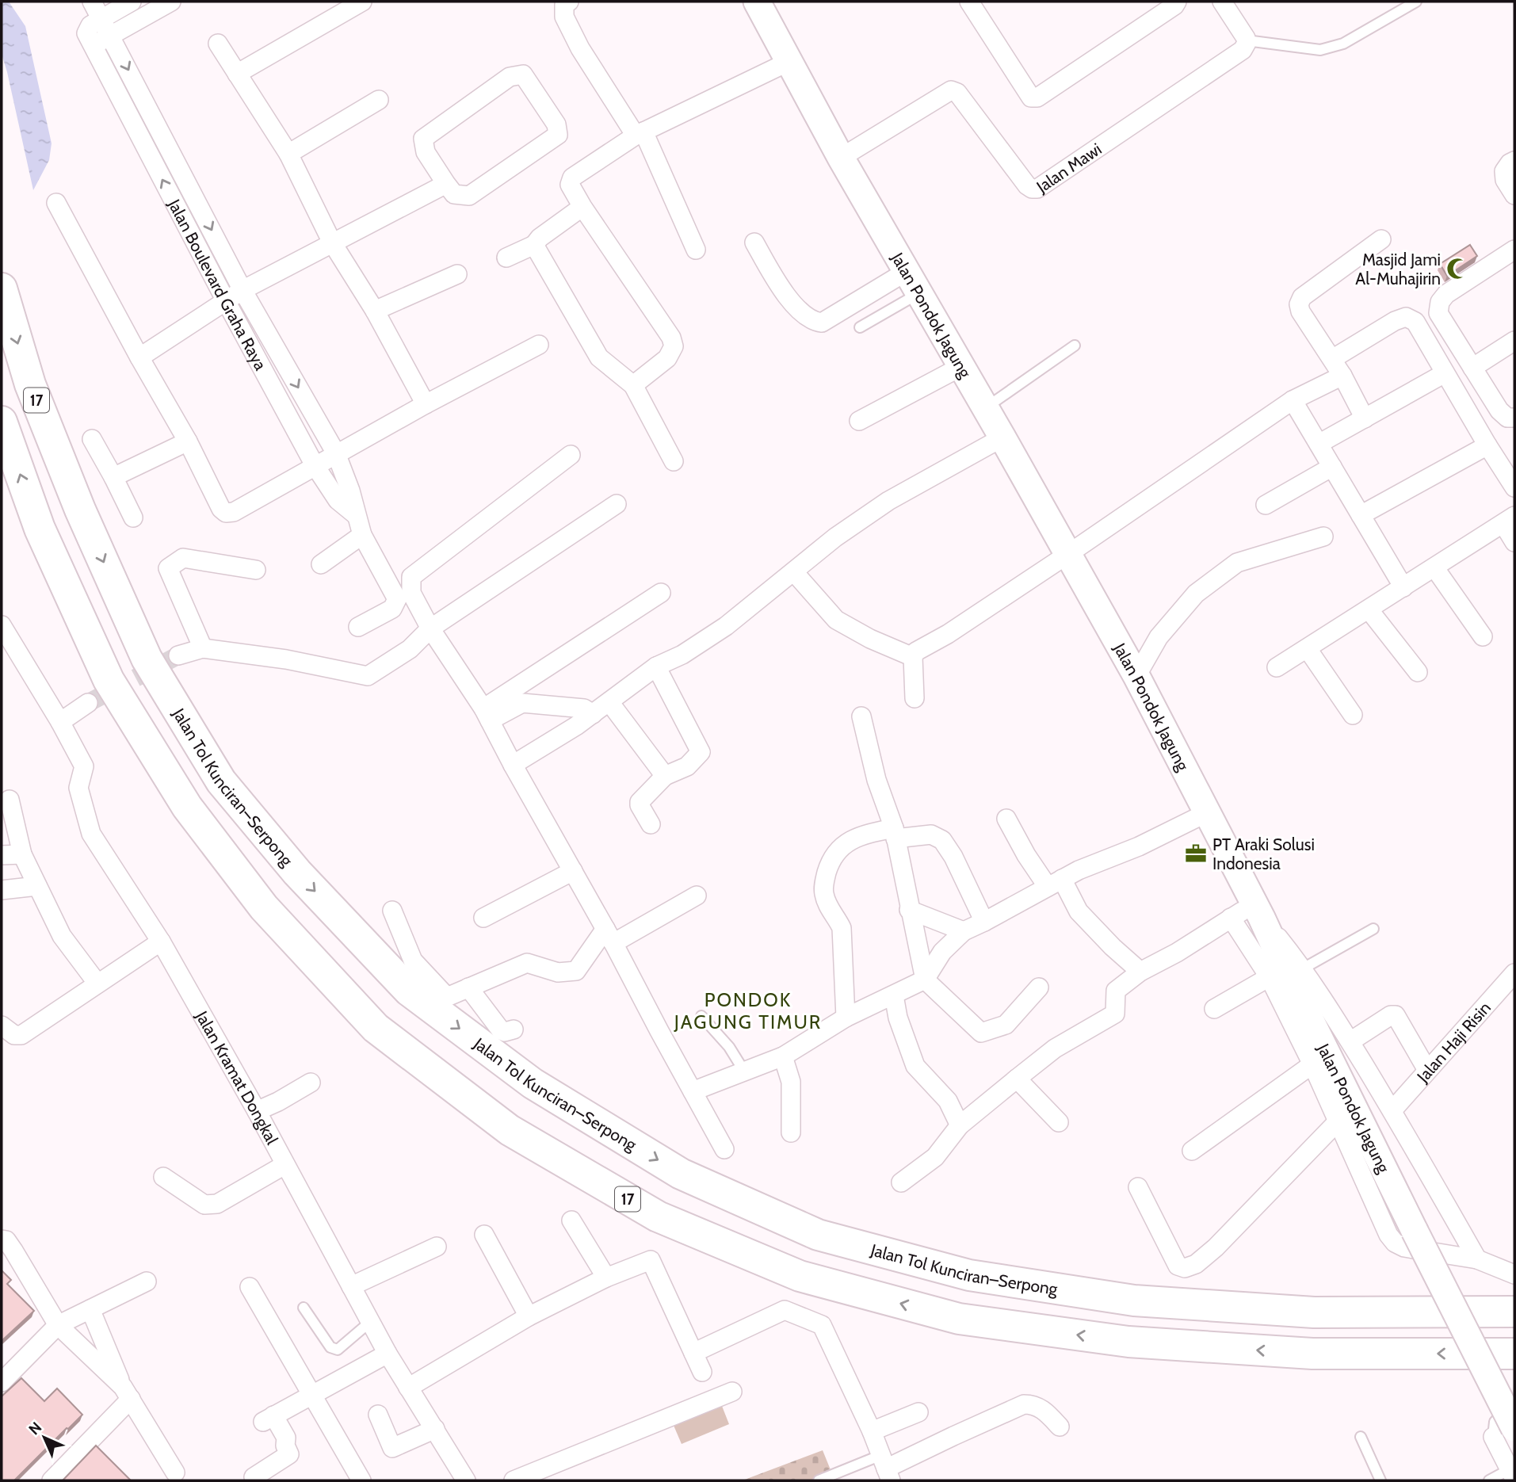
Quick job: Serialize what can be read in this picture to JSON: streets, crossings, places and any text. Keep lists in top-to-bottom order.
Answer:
{
  "streets": {
    "highway": ["17", "Jalan Tol Kunciran–Serpong"],
    "street": [
      "Jalan Mawi",
      "Jalan Boulevard Graha Raya",
      "Jalan Pondok Jagung",
      "Jalan Haji Risin",
      "Jalan Kramat Dongkal"
    ]
  },
  "crossings": [
    ["Jalan Mawi", "Jalan Pondok Jagung"]
  ],
  "districts": ["PONDOK JAGUNG TIMUR"],
  "places": {
    "mosque": ["Masjid Jami Al-Muhajirin"],
    "office": ["PT Araki Solusi Indonesia"]
  },
  "north": "top left"
}
